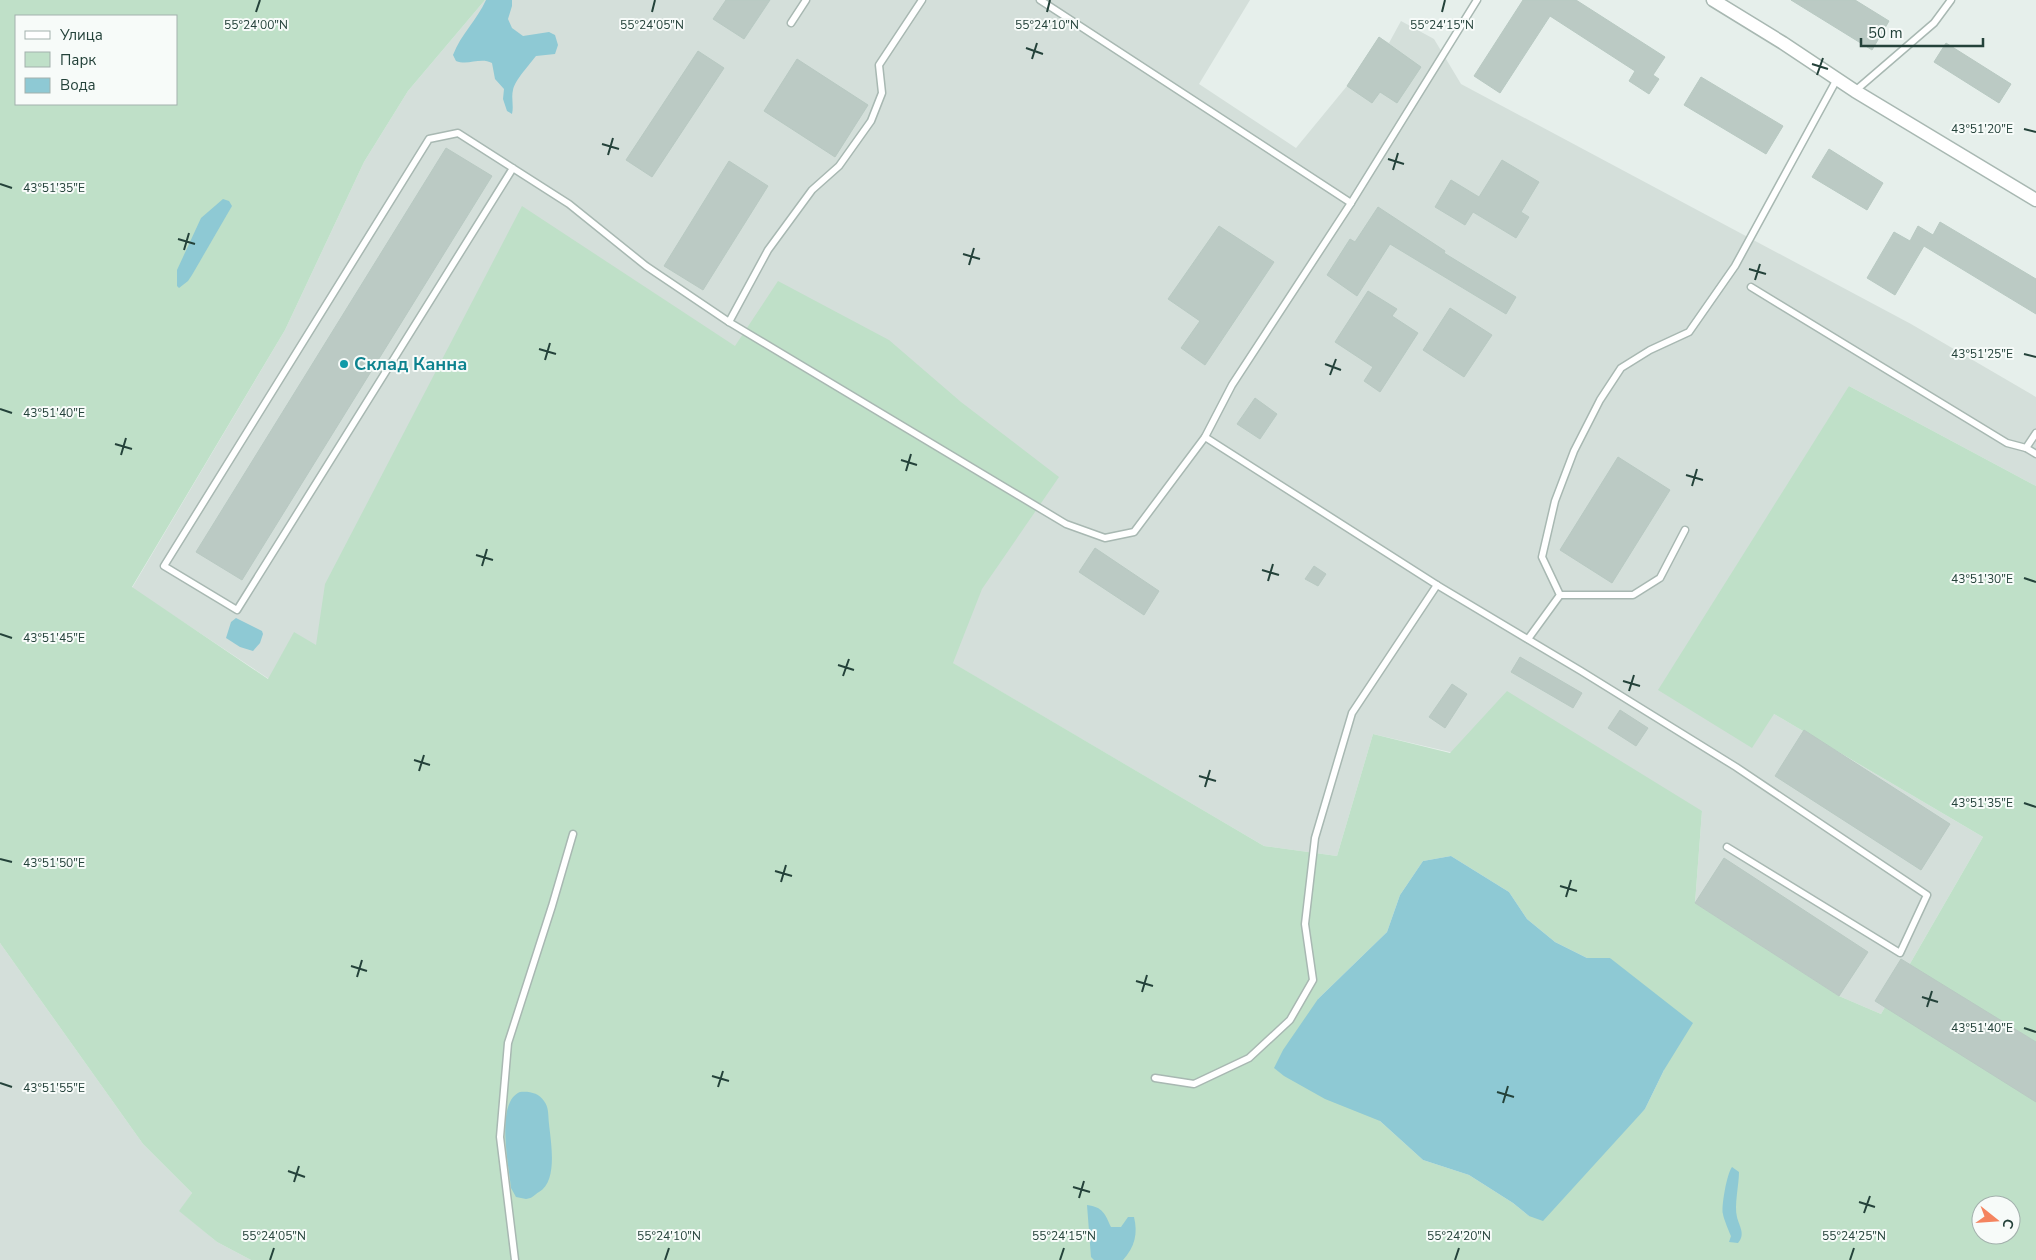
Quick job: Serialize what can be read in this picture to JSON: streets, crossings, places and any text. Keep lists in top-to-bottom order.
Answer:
{
  "places": ["Склад Канна"],
  "legend": ["Улица", "Парк", "Вода"],
  "scale_bar": "50 m",
  "north": "right",
  "coordinates": [
    "55°24'00\"N",
    "55°24'05\"N",
    "55°24'10\"N",
    "55°24'15\"N",
    "43°51'20\"E",
    "43°51'35\"E",
    "43°51'25\"E",
    "43°51'40\"E",
    "43°51'30\"E",
    "43°51'45\"E",
    "43°51'50\"E",
    "43°51'55\"E",
    "55°24'20\"N",
    "55°24'25\"N"
  ]
}
